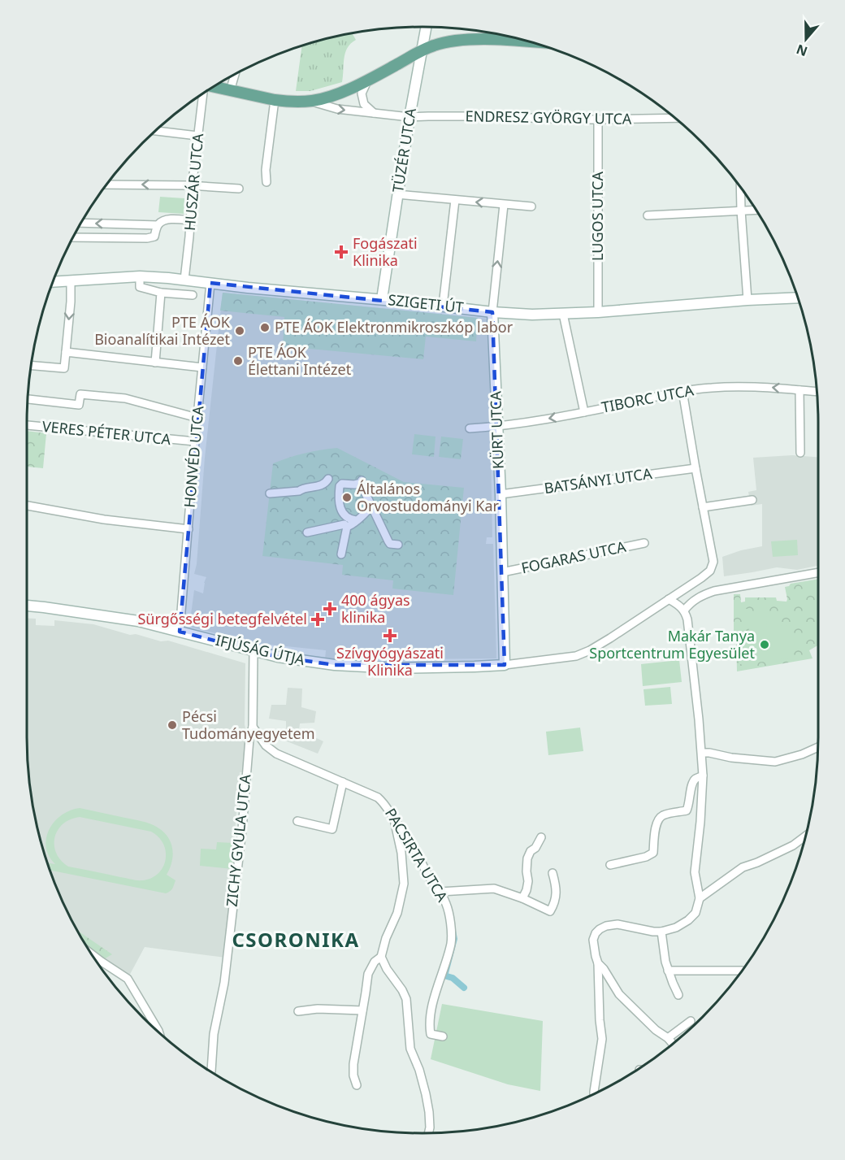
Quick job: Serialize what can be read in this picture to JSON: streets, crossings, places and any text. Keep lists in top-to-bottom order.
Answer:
{
  "streets": {
    "street": [
      "ENDRESZ GYÖRGY UTCA",
      "TÜZÉR UTCA",
      "HUSZÁR UTCA",
      "LUGOS UTCA",
      "SZIGETI ÚT",
      "TIBORC UTCA",
      "KÜRT UTCA",
      "VERES PÉTER UTCA",
      "HONVÉD UTCA",
      "BATSÁNYI UTCA",
      "FOGARAS UTCA",
      "IFJÚSÁG ÚTJA",
      "ZICHY GYULA UTCA",
      "PACSIRTA UTCA"
    ]
  },
  "crossings": [
    ["ENDRESZ GYÖRGY UTCA", "TÜZÉR UTCA"],
    ["ENDRESZ GYÖRGY UTCA", "LUGOS UTCA"],
    ["TÜZÉR UTCA", "SZIGETI ÚT"],
    ["HUSZÁR UTCA", "SZIGETI ÚT"],
    ["LUGOS UTCA", "SZIGETI ÚT"],
    ["SZIGETI ÚT", "KÜRT UTCA"],
    ["SZIGETI ÚT", "HONVÉD UTCA"],
    ["TIBORC UTCA", "KÜRT UTCA"],
    ["KÜRT UTCA", "BATSÁNYI UTCA"],
    ["KÜRT UTCA", "FOGARAS UTCA"],
    ["KÜRT UTCA", "IFJÚSÁG ÚTJA"],
    ["VERES PÉTER UTCA", "HONVÉD UTCA"],
    ["HONVÉD UTCA", "IFJÚSÁG ÚTJA"],
    ["ZICHY GYULA UTCA", "PACSIRTA UTCA"]
  ],
  "one_way": ["TIBORC UTCA"],
  "districts": ["CSORONIKA"],
  "places": {
    "health": [
      "Fogászati Klinika",
      "400 ágyas klinika",
      "Sürgősségi betegfelvétel",
      "Szívgyógyászati Klinika"
    ],
    "other": [
      "PTE ÁOK Elektronmikroszkóp labor",
      "PTE ÁOK Bioanalítikai Intézet",
      "PTE ÁOK Élettani Intézet",
      "Általános Orvostudományi Kar",
      "Makár Tanya Sportcentrum Egyesület",
      "Pécsi Tudományegyetem"
    ]
  },
  "north": "bottom"
}
